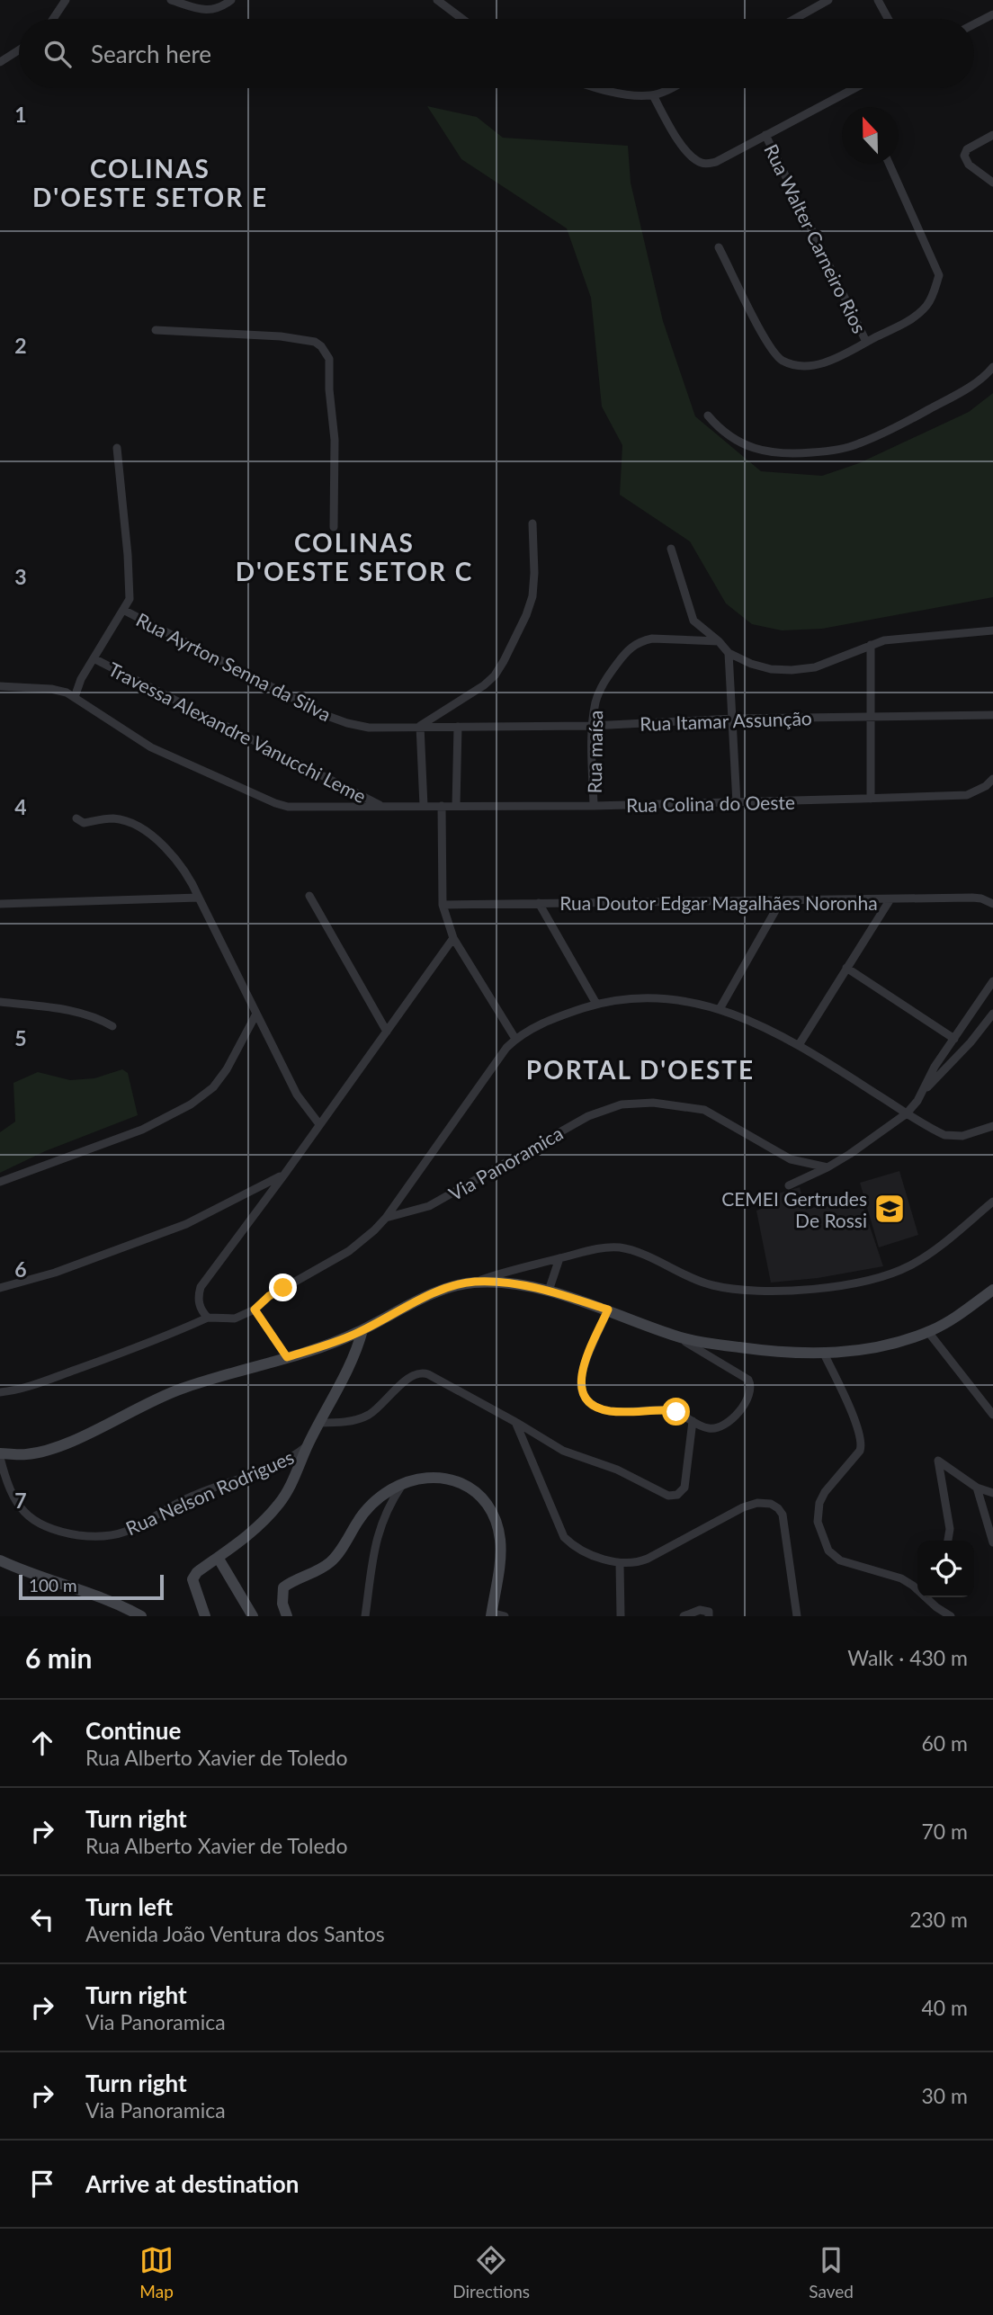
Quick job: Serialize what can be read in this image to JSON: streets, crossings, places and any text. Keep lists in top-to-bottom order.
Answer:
{
  "streets": {
    "street": [
      "Rua Walter Carneiro Rios",
      "Rua Ayrton Senna da Silva",
      "Rua Itamar Assunção",
      "Travessa Alexandre Vanucchi Leme",
      "Rua maísa",
      "Rua Colina do Oeste",
      "Rua Doutor Edgar Magalhães Noronha",
      "Via Panoramica",
      "Rua Nelson Rodrigues"
    ]
  },
  "crossings": [
    ["Rua Ayrton Senna da Silva", "Rua Itamar Assunção"],
    ["Rua Itamar Assunção", "Rua maísa"],
    ["Travessa Alexandre Vanucchi Leme", "Rua Colina do Oeste"],
    ["Rua maísa", "Rua Colina do Oeste"]
  ],
  "districts": ["COLINAS D'OESTE SETOR E", "COLINAS D'OESTE SETOR C", "PORTAL D'OESTE"],
  "places": {
    "school or university": ["CEMEI Gertrudes De Rossi"]
  },
  "scale_bar": "100 m",
  "north": "top",
  "page": {
    "search": "Search here",
    "scale": "100 m",
    "heading": ["6 min", "Walk · 430 m"],
    "list": [
      ["Continue", "Rua Alberto Xavier de Toledo", "60 m"],
      ["Turn right", "Rua Alberto Xavier de Toledo", "70 m"],
      ["Turn left", "Avenida João Ventura dos Santos", "230 m"],
      ["Turn right", "Via Panoramica", "40 m"],
      ["Turn right", "Via Panoramica", "30 m"],
      "Arrive at destination"
    ],
    "nav": ["Map", "Directions", "Saved"]
  },
  "grid": {
    "rows": [
      "1",
      "2",
      "3",
      "4",
      "5",
      "6",
      "7"
    ]
  }
}
